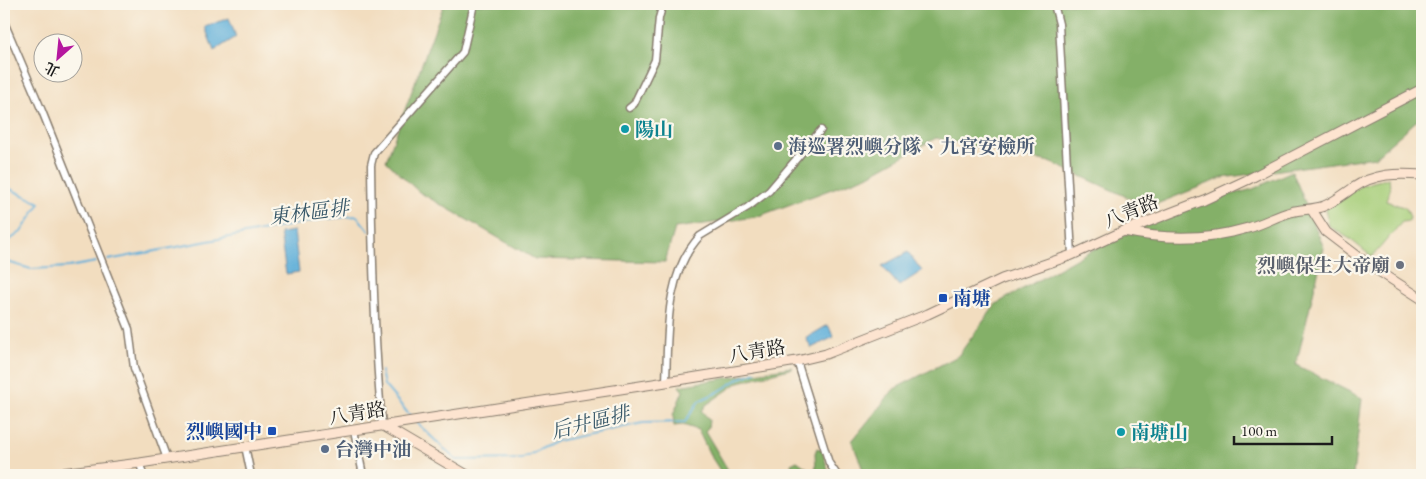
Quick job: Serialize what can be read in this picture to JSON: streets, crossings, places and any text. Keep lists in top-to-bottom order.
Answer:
{
  "streets": {
    "main road": ["八青路"]
  },
  "water": ["東林區排", "后井區排"],
  "places": {
    "other": [
      "陽山",
      "海巡署烈嶼分隊、九宮安檢所",
      "烈嶼保生大帝廟",
      "南塘山",
      "台灣中油"
    ],
    "transit": ["南塘", "烈嶼國中"]
  },
  "scale_bar": "100 m",
  "north": "bottom left"
}
